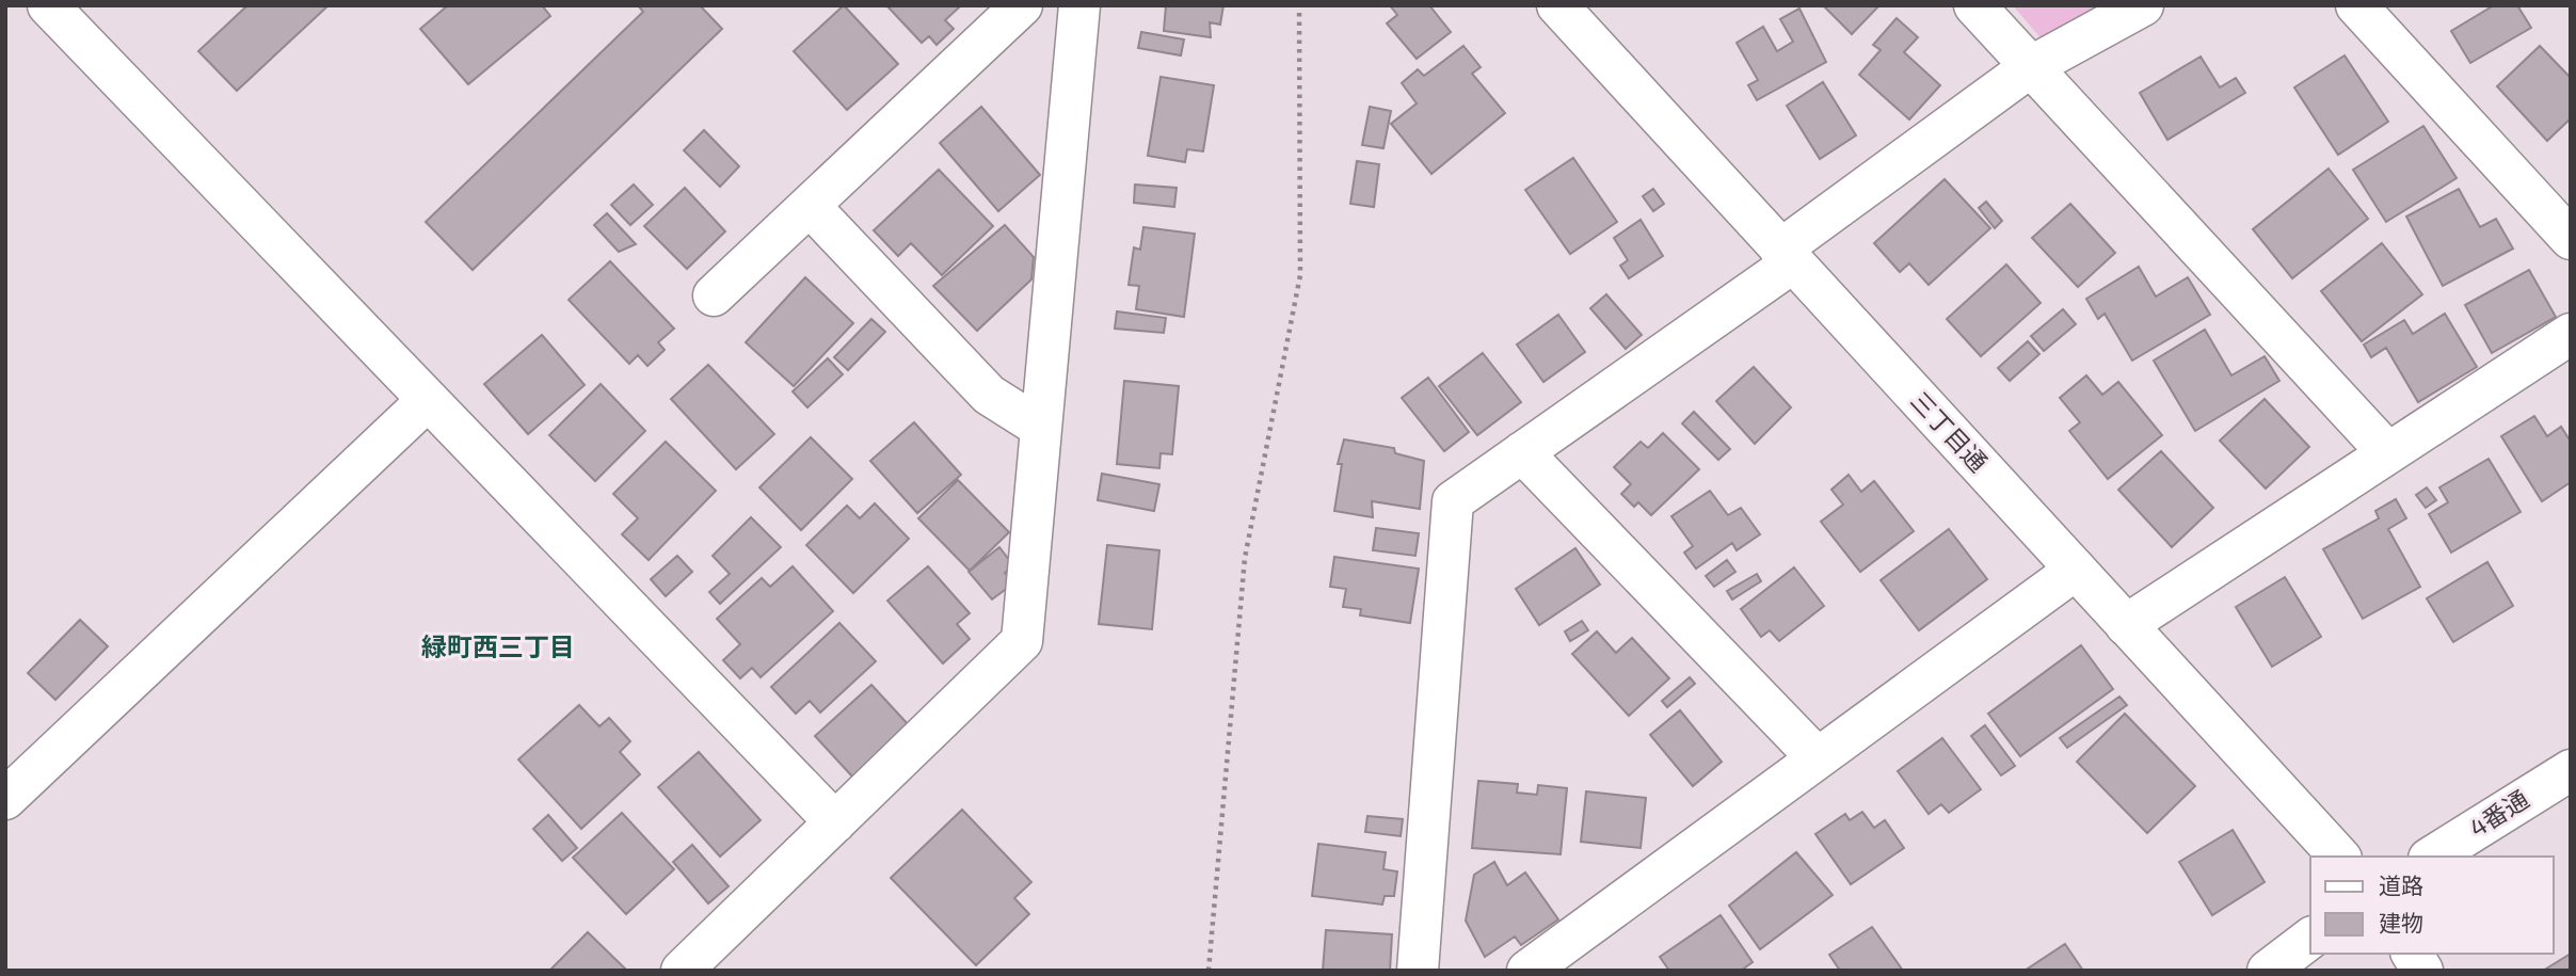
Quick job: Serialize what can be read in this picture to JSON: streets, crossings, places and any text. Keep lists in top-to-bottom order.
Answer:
{
  "streets": {
    "street": ["三丁目通", "4番通"]
  },
  "districts": ["緑町西三丁目"],
  "legend": ["道路", "建物"]
}
